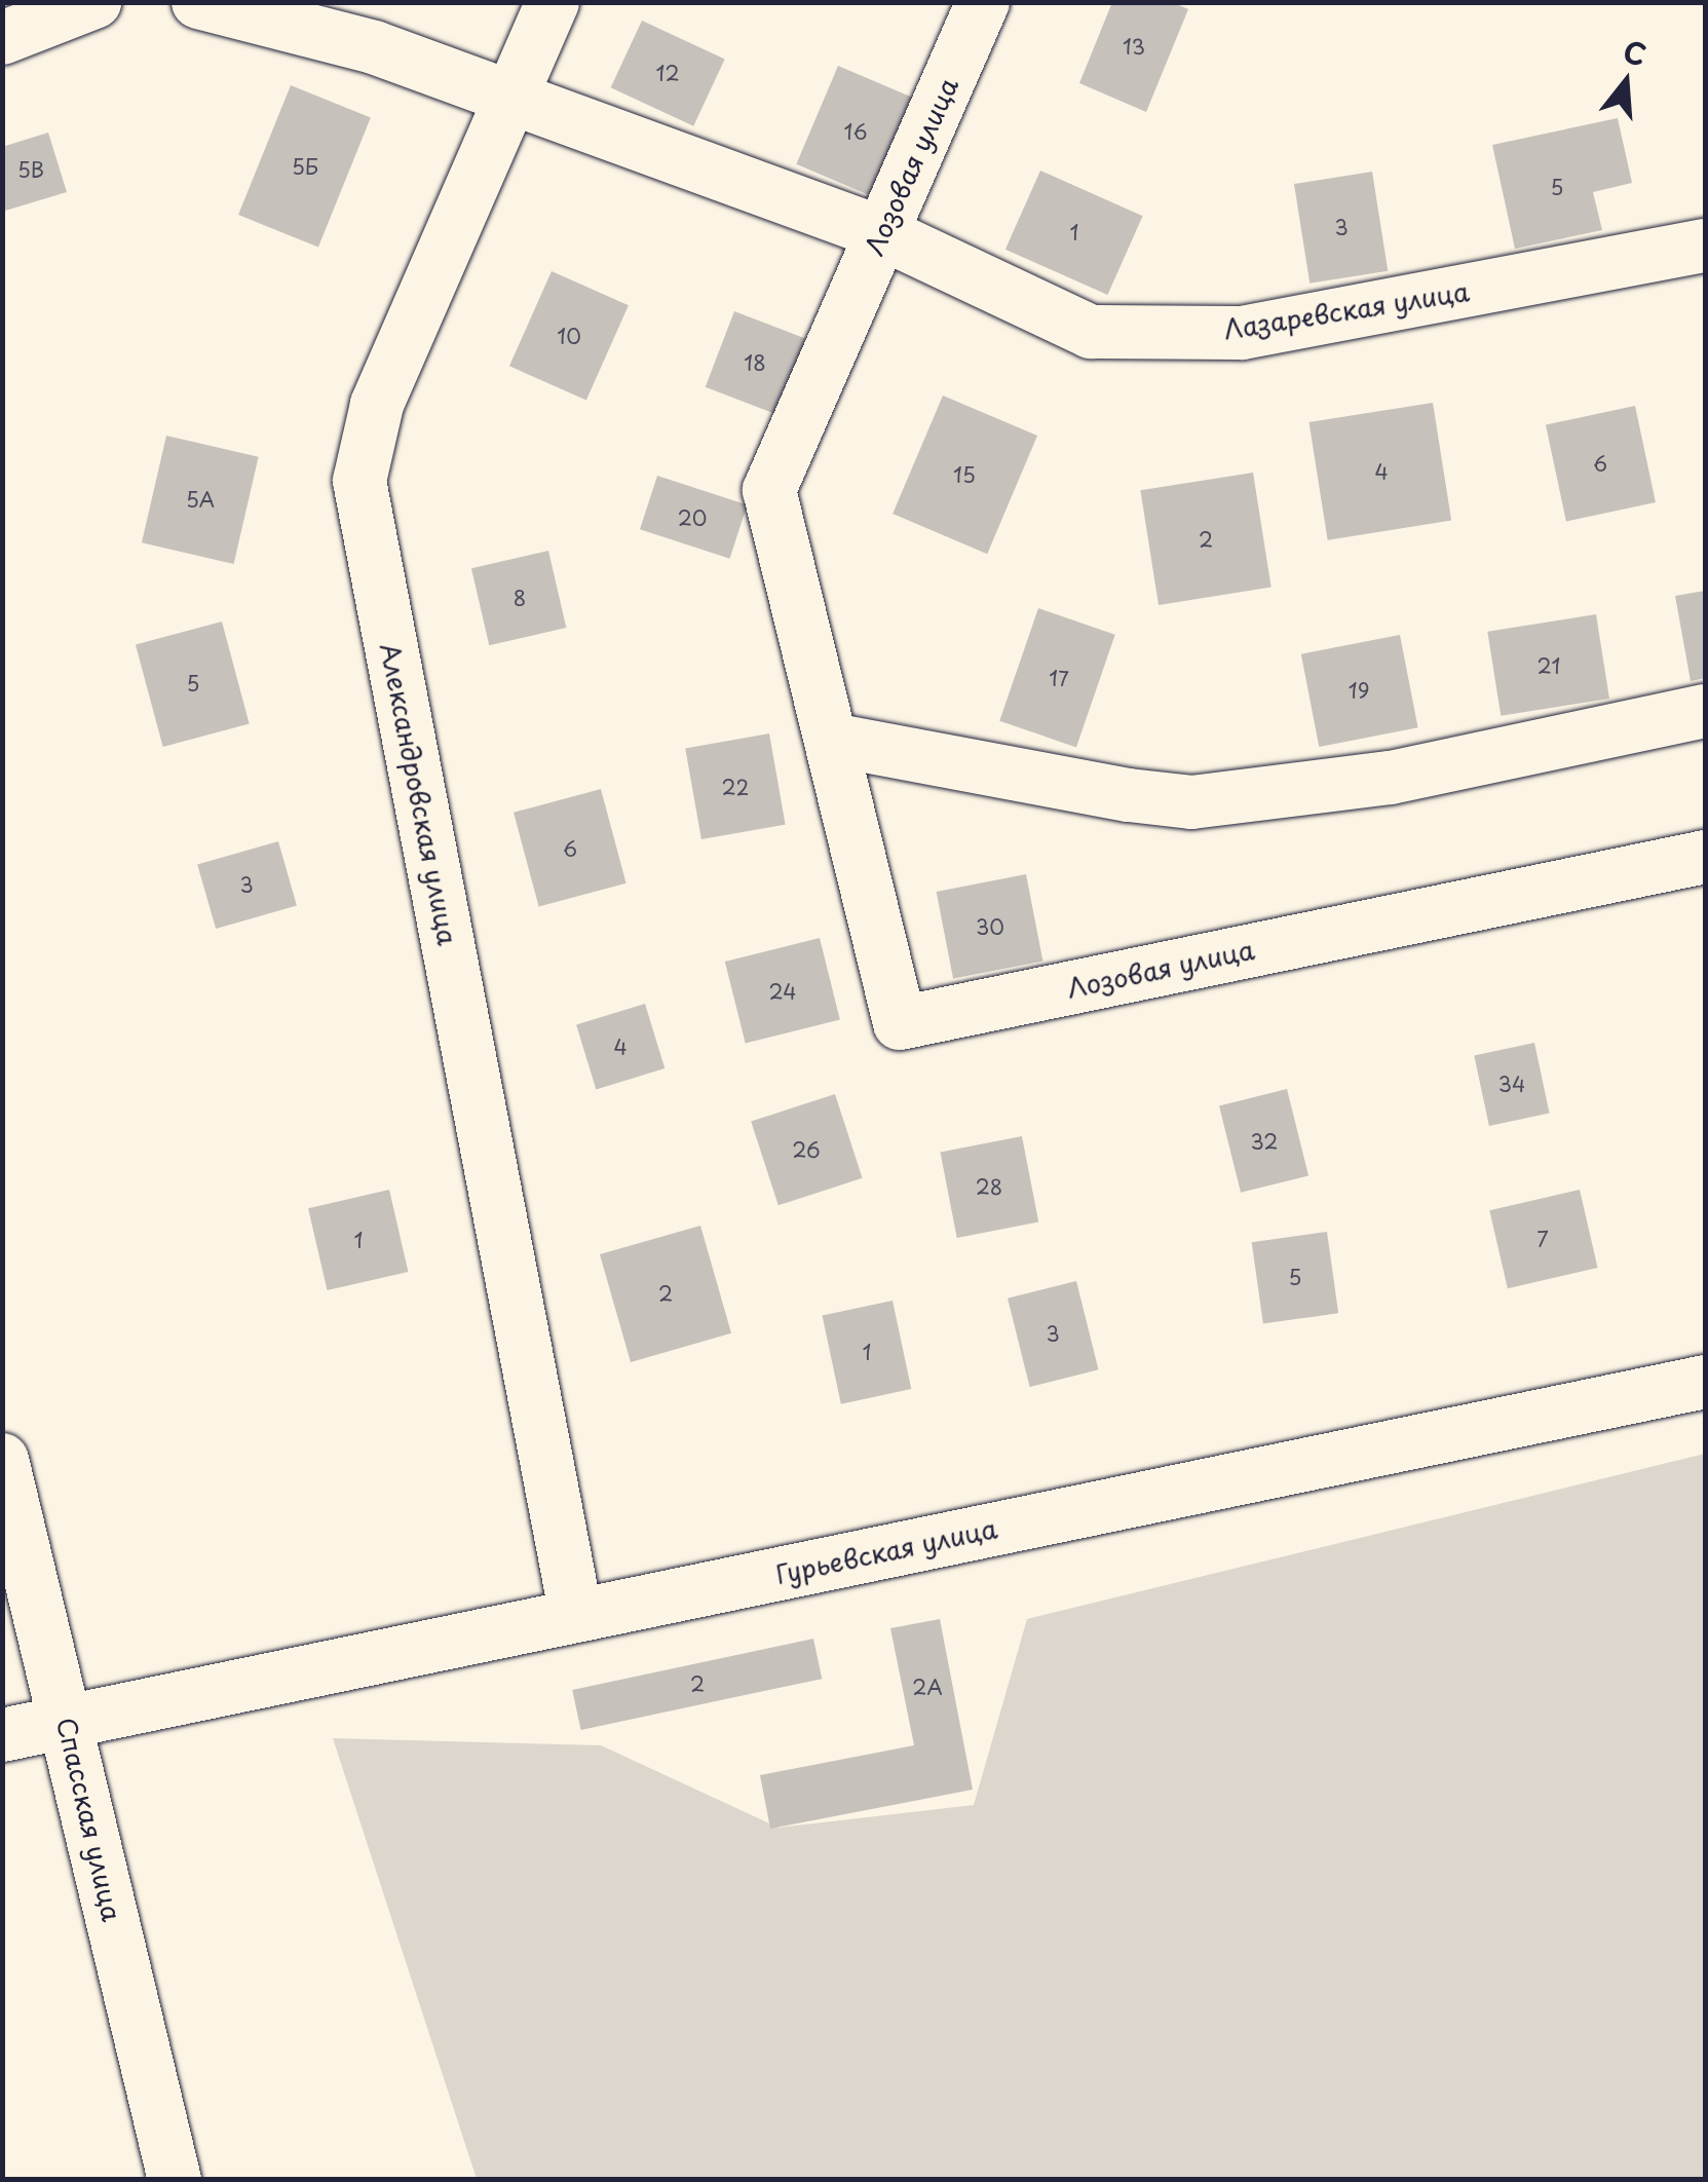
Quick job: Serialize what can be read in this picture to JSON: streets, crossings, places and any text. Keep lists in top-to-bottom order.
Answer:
{
  "streets": {
    "street": [
      "Лозовая улица",
      "Лазаревская улица",
      "Александровская улица",
      "Гурьевская улица",
      "Спасская улица"
    ]
  },
  "crossings": [
    ["Лозовая улица", "Лазаревская улица"],
    ["Лазаревская улица", "Александровская улица"],
    ["Александровская улица", "Гурьевская улица"],
    ["Гурьевская улица", "Спасская улица"]
  ],
  "house_numbers": [
    "13",
    "12",
    "16",
    "5Б",
    "5В",
    "5",
    "3",
    "1",
    "10",
    "18",
    "6",
    "4",
    "15",
    "5А",
    "20",
    "2",
    "8",
    "21",
    "17",
    "5",
    "19",
    "22",
    "6",
    "3",
    "30",
    "24",
    "4",
    "34",
    "32",
    "26",
    "28",
    "7",
    "1",
    "5",
    "2",
    "3",
    "1",
    "2",
    "2А"
  ],
  "north": "top"
}
